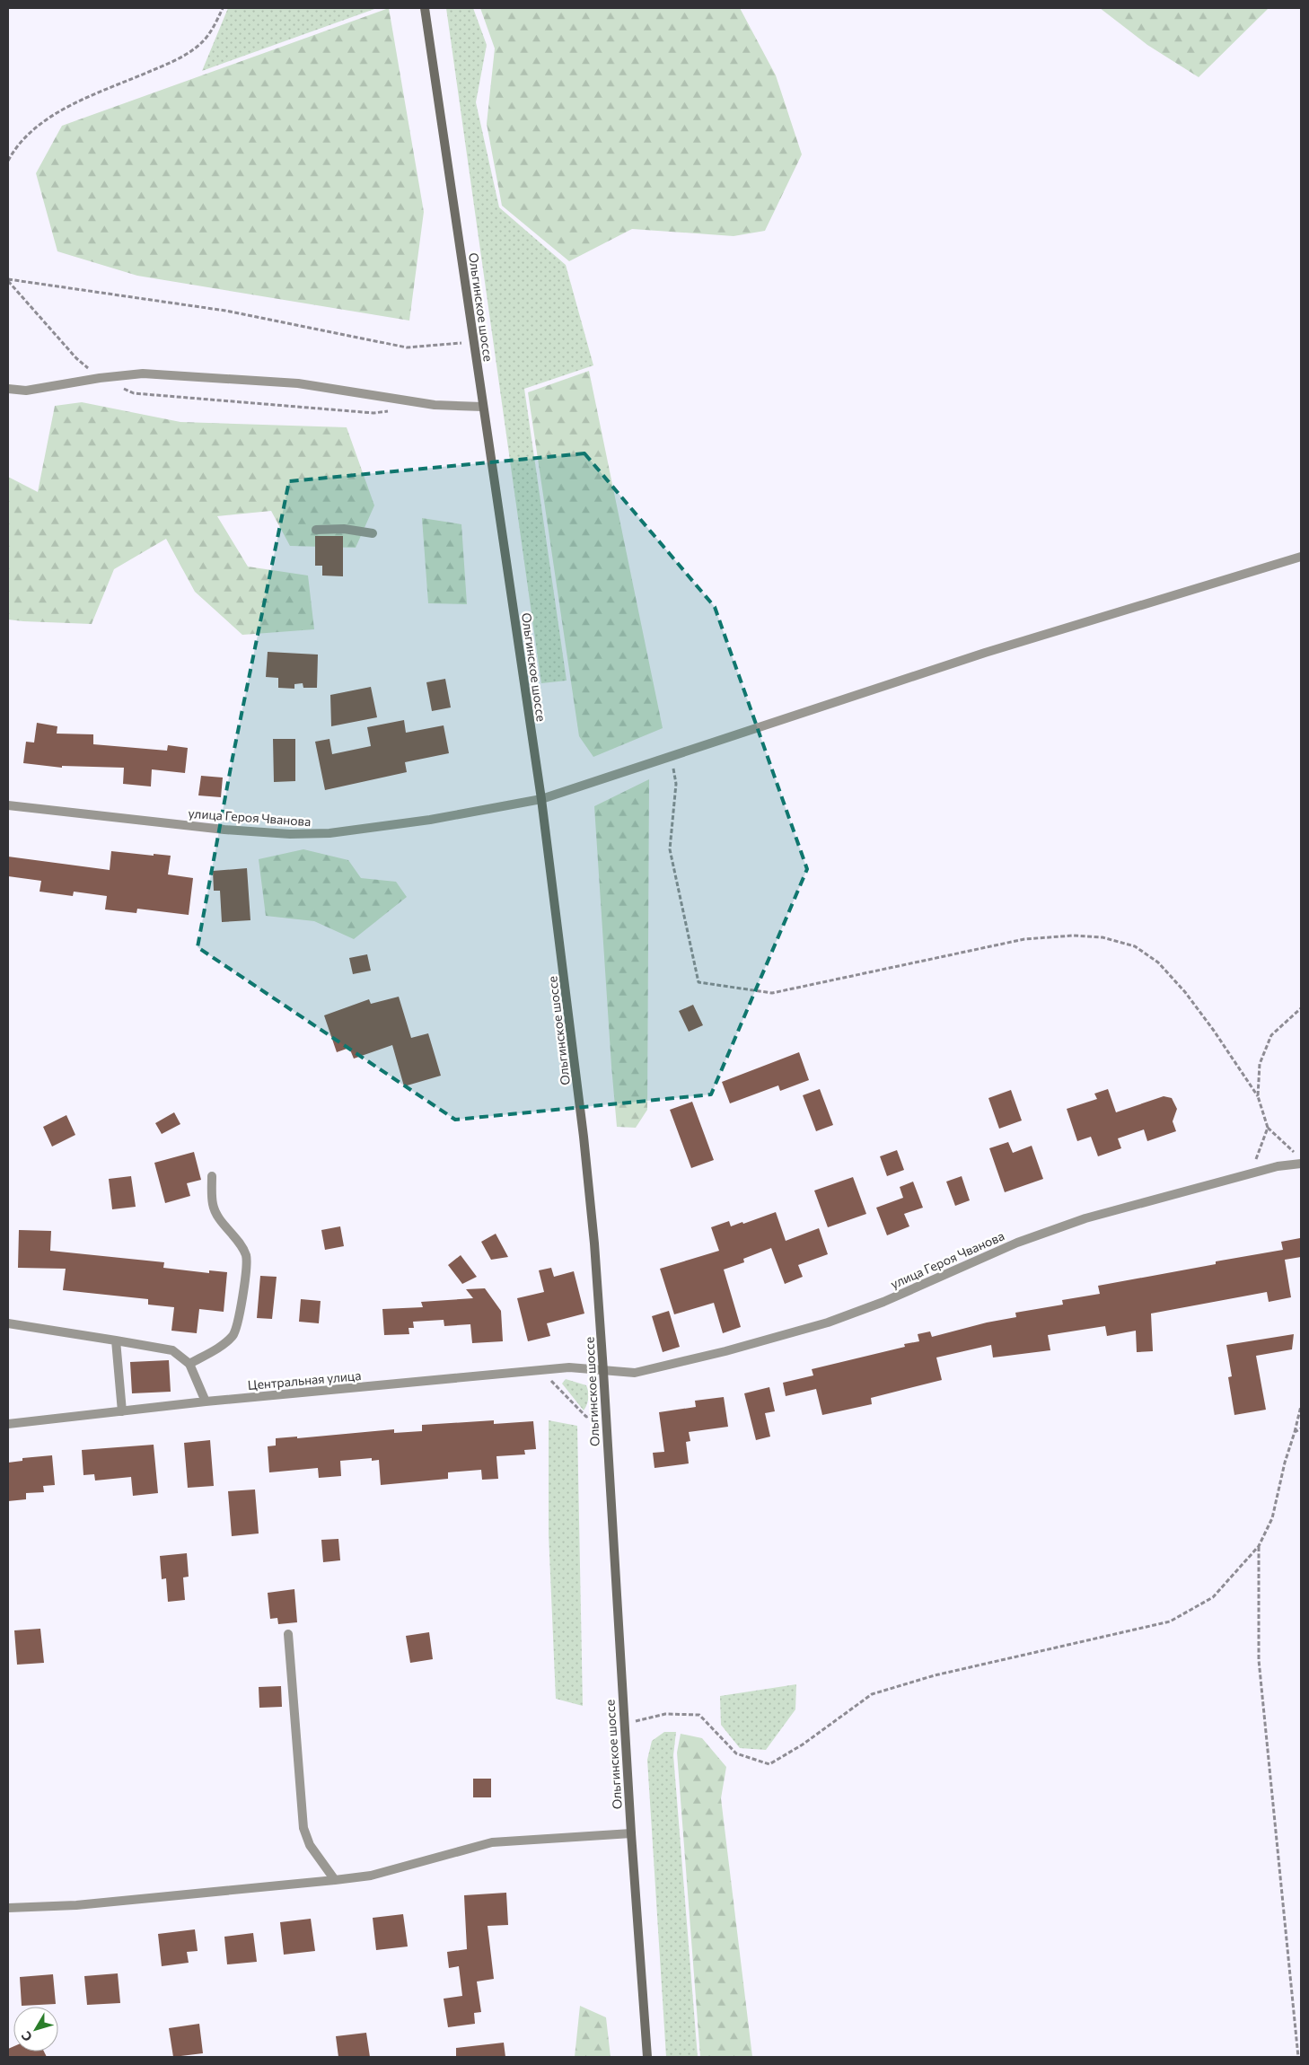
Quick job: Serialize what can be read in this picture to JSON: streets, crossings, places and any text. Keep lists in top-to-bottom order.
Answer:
{
  "streets": {
    "main road": ["Ольгинское шоссе"],
    "street": ["улица Героя Чванова", "Центральная улица"]
  },
  "crossings": [
    ["Ольгинское шоссе", "улица Героя Чванова"],
    ["Ольгинское шоссе", "Центральная улица"],
    ["улица Героя Чванова", "Центральная улица"]
  ],
  "north": "bottom left"
}
